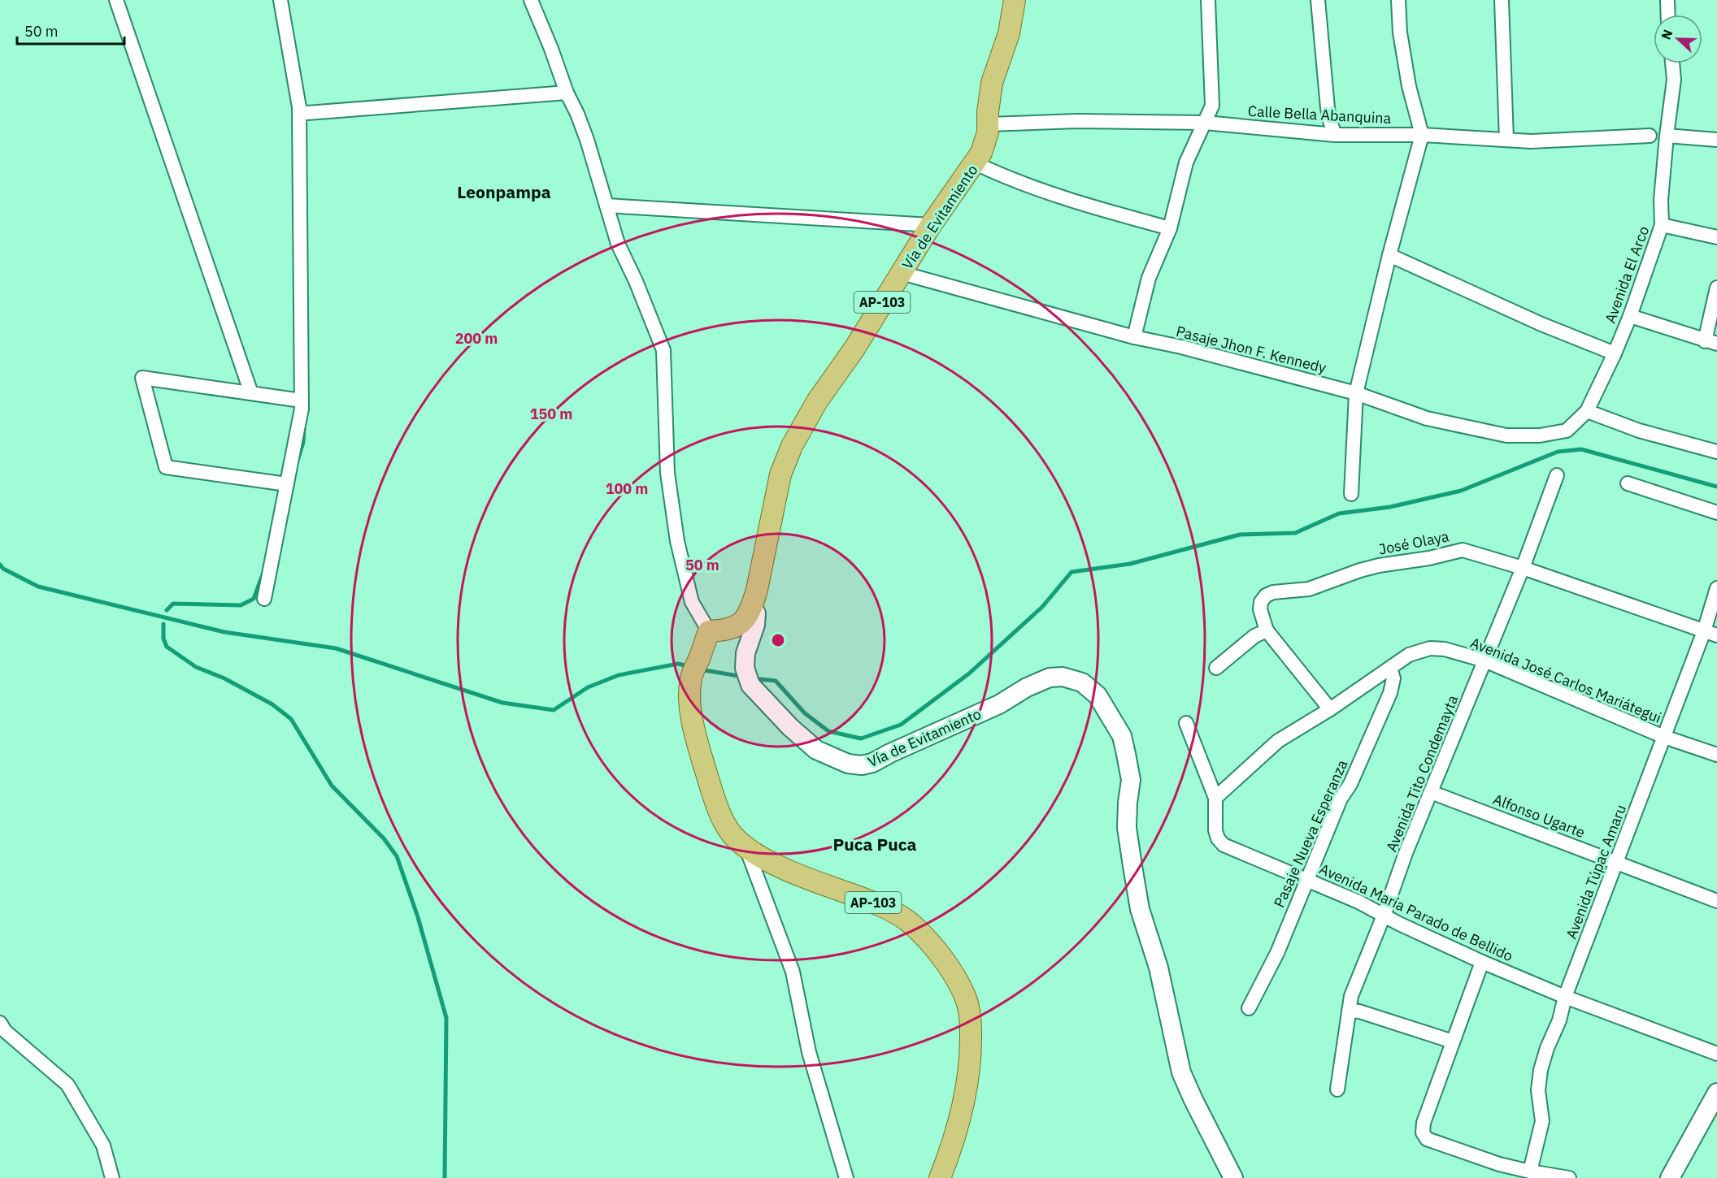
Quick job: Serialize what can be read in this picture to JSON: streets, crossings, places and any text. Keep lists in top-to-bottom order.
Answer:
{
  "streets": {
    "main road": ["Vía de Evitamiento", "AP-103"],
    "street": [
      "Calle Bella Abanquina",
      "Avenida El Arco",
      "Pasaje Jhon F. Kennedy",
      "José Olaya",
      "Avenida José Carlos Mariátegui",
      "Avenida Tito Condemayta",
      "Alfonso Ugarte",
      "Pasaje Nueva Esperanza",
      "Avenida Túpac Amaru",
      "Avenida María Parado de Bellido"
    ]
  },
  "crossings": [
    ["Calle Bella Abanquina", "Vía de Evitamiento"],
    ["Vía de Evitamiento", "AP-103"],
    ["Vía de Evitamiento", "Pasaje Jhon F. Kennedy"],
    ["Avenida El Arco", "Pasaje Jhon F. Kennedy"],
    ["José Olaya", "Avenida Tito Condemayta"],
    ["José Olaya", "Avenida Túpac Amaru"],
    ["Avenida José Carlos Mariátegui", "Avenida Tito Condemayta"],
    ["Avenida José Carlos Mariátegui", "Pasaje Nueva Esperanza"],
    ["Avenida José Carlos Mariátegui", "Avenida Túpac Amaru"],
    ["Avenida José Carlos Mariátegui", "Avenida María Parado de Bellido"],
    ["Avenida Tito Condemayta", "Alfonso Ugarte"],
    ["Avenida Tito Condemayta", "Avenida María Parado de Bellido"],
    ["Alfonso Ugarte", "Avenida Túpac Amaru"],
    ["Pasaje Nueva Esperanza", "Avenida María Parado de Bellido"],
    ["Avenida Túpac Amaru", "Avenida María Parado de Bellido"]
  ],
  "districts": ["Leonpampa", "Puca Puca"],
  "scale_bar": "50 m",
  "north": "left",
  "rings": [
    "200 m",
    "150 m",
    "100 m",
    "50 m"
  ]
}
